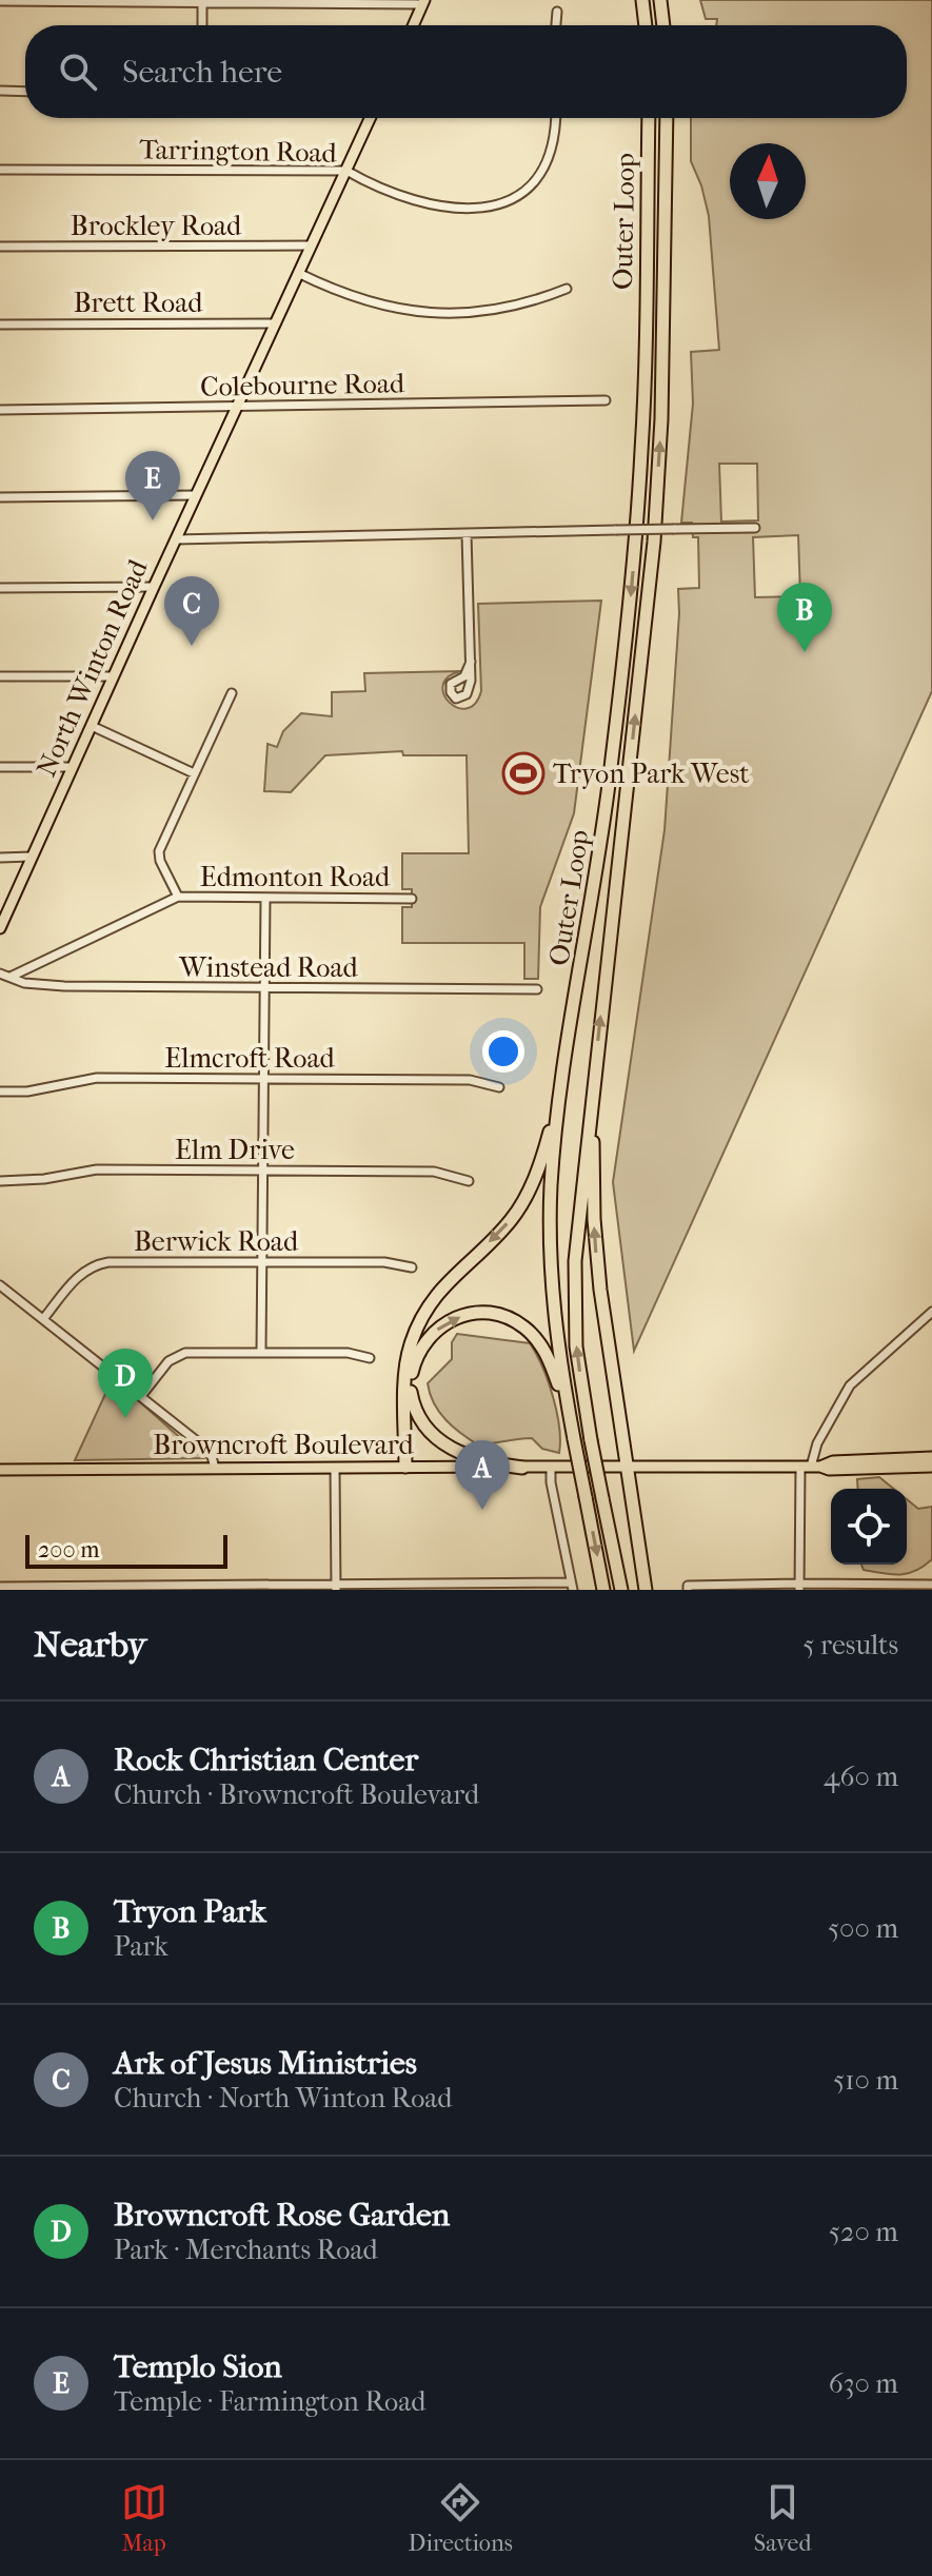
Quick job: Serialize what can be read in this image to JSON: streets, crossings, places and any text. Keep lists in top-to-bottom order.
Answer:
{
  "streets": {
    "highway": ["Outer Loop"],
    "main road": ["North Winton Road", "Browncroft Boulevard"],
    "street": [
      "Tarrington Road",
      "Brockley Road",
      "Brett Road",
      "Colebourne Road",
      "Edmonton Road",
      "Winstead Road",
      "Elmcroft Road",
      "Elm Drive",
      "Berwick Road"
    ]
  },
  "crossings": [
    ["Tarrington Road", "North Winton Road"],
    ["Brockley Road", "North Winton Road"],
    ["Brett Road", "North Winton Road"],
    ["Colebourne Road", "North Winton Road"]
  ],
  "places": {
    "sports": ["Tryon Park West"]
  },
  "scale_bar": "200 m",
  "north": "top",
  "page": {
    "search": "Search here",
    "pins": [
      "E",
      "C",
      "B",
      "D",
      "A"
    ],
    "scale": "200 m",
    "heading": ["Nearby", "5 results"],
    "list": [
      {
        "mark": "A",
        "name": "Rock Christian Center",
        "note": "Church · Browncroft Boulevard",
        "value": "460 m"
      },
      {
        "mark": "B",
        "name": "Tryon Park",
        "note": "Park",
        "value": "500 m"
      },
      {
        "mark": "C",
        "name": "Ark of Jesus Ministries",
        "note": "Church · North Winton Road",
        "value": "510 m"
      },
      {
        "mark": "D",
        "name": "Browncroft Rose Garden",
        "note": "Park · Merchants Road",
        "value": "520 m"
      },
      {
        "mark": "E",
        "name": "Templo Sion",
        "note": "Temple · Farmington Road",
        "value": "630 m"
      }
    ],
    "nav": ["Map", "Directions", "Saved"]
  }
}
